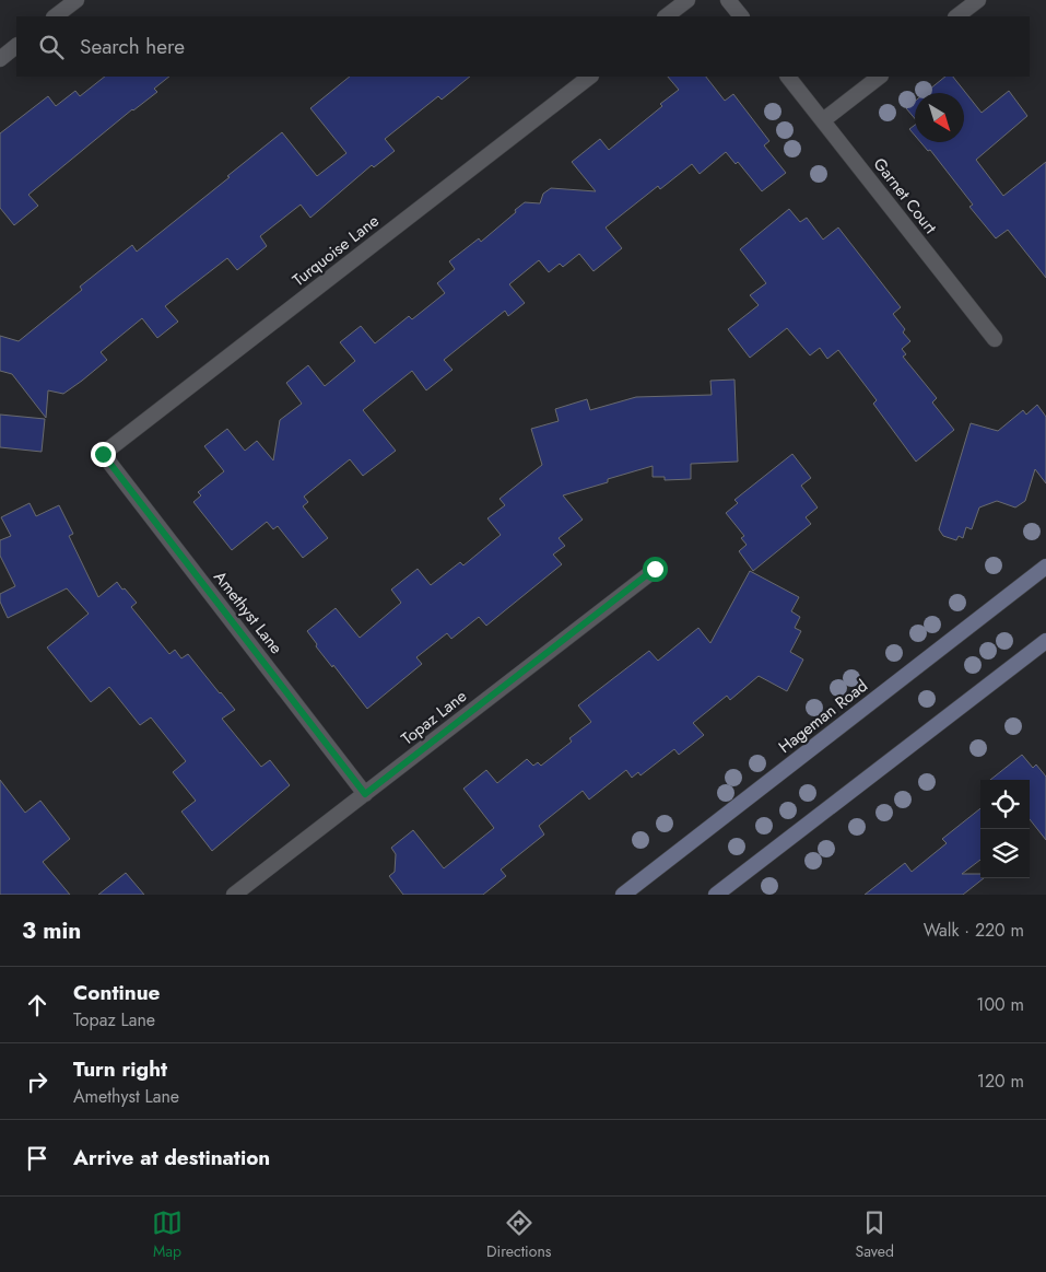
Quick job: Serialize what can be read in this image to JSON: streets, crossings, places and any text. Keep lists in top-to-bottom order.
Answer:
{
  "streets": {
    "main road": ["Hageman Road"],
    "street": [
      "Garnet Court",
      "Turquoise Lane",
      "Amethyst Lane",
      "Topaz Lane"
    ]
  },
  "crossings": [
    ["Turquoise Lane", "Amethyst Lane"],
    ["Amethyst Lane", "Topaz Lane"]
  ],
  "north": "bottom right",
  "page": {
    "search": "Search here",
    "heading": ["3 min", "Walk · 220 m"],
    "list": [
      ["Continue", "Topaz Lane", "100 m"],
      ["Turn right", "Amethyst Lane", "120 m"],
      "Arrive at destination"
    ],
    "nav": ["Map", "Directions", "Saved"]
  }
}
